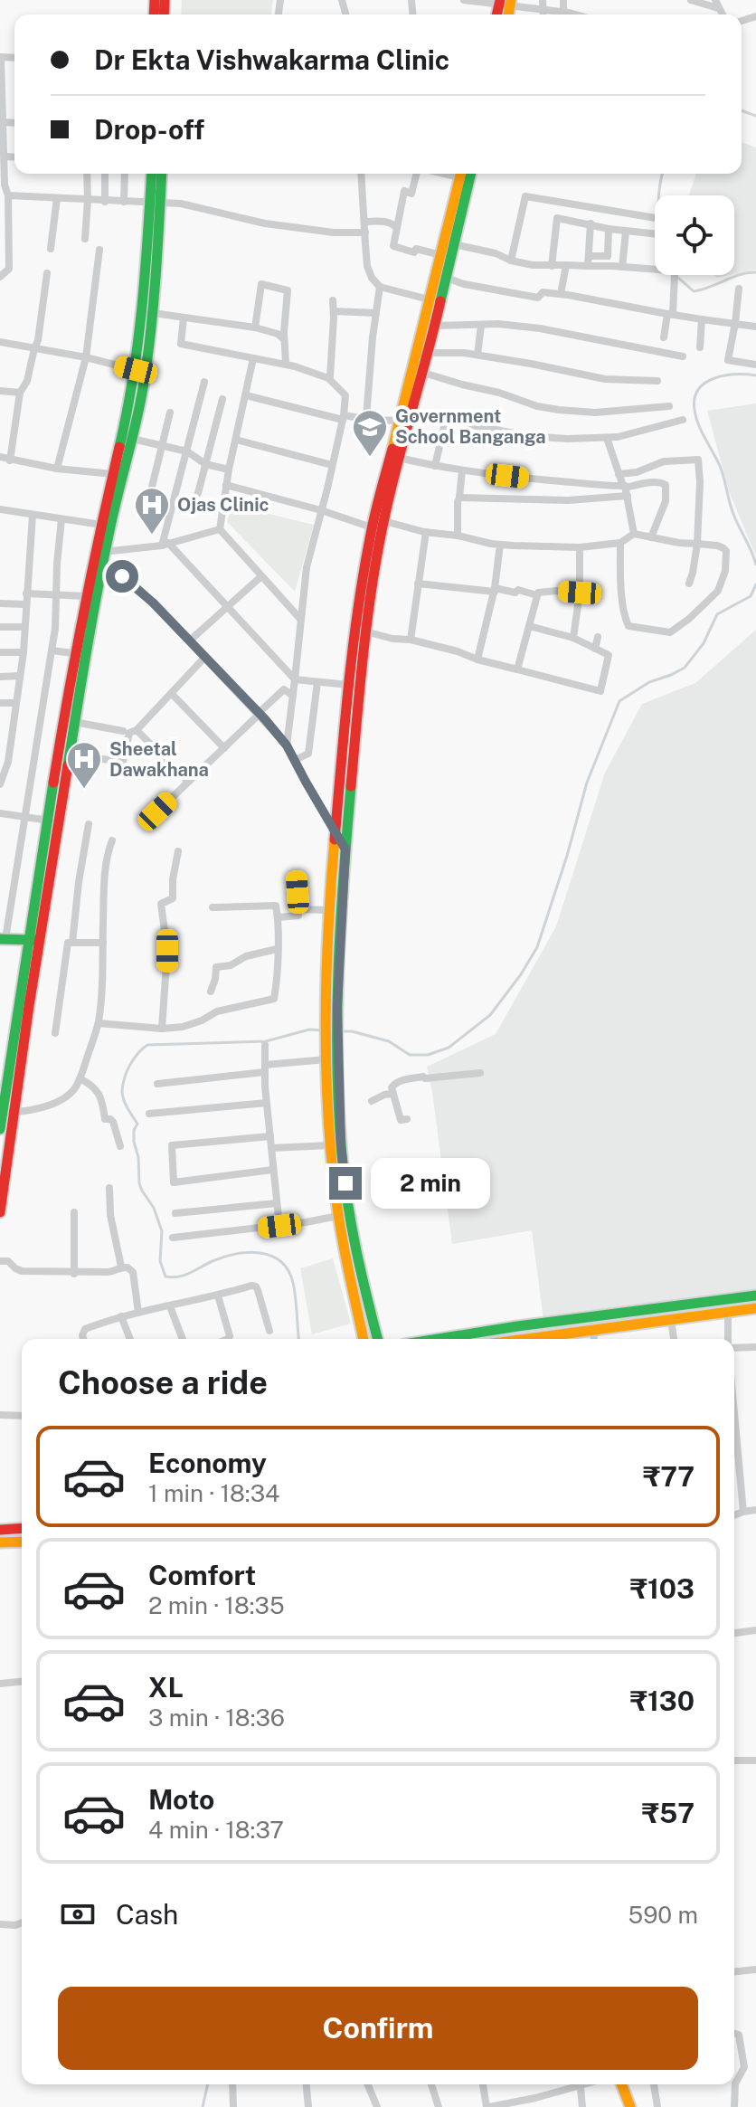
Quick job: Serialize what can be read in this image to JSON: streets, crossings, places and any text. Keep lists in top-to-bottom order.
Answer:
{
  "places": {
    "school or university": ["Government School Banganga"],
    "hospital": ["Ojas Clinic", "Sheetal Dawakhana"]
  },
  "page": {
    "banner": ["Dr Ekta Vishwakarma Clinic", "Drop-off"],
    "bubble": "2 min",
    "heading": "Choose a ride",
    "list": [
      {
        "name": "Economy",
        "note": "1 min · 18:34",
        "value": "₹77"
      },
      {
        "name": "Comfort",
        "note": "2 min · 18:35",
        "value": "₹103"
      },
      {
        "name": "XL",
        "note": "3 min · 18:36",
        "value": "₹130"
      },
      {
        "name": "Moto",
        "note": "4 min · 18:37",
        "value": "₹57"
      }
    ],
    "pay": ["Cash", "590 m"],
    "buttons": "Confirm"
  }
}
